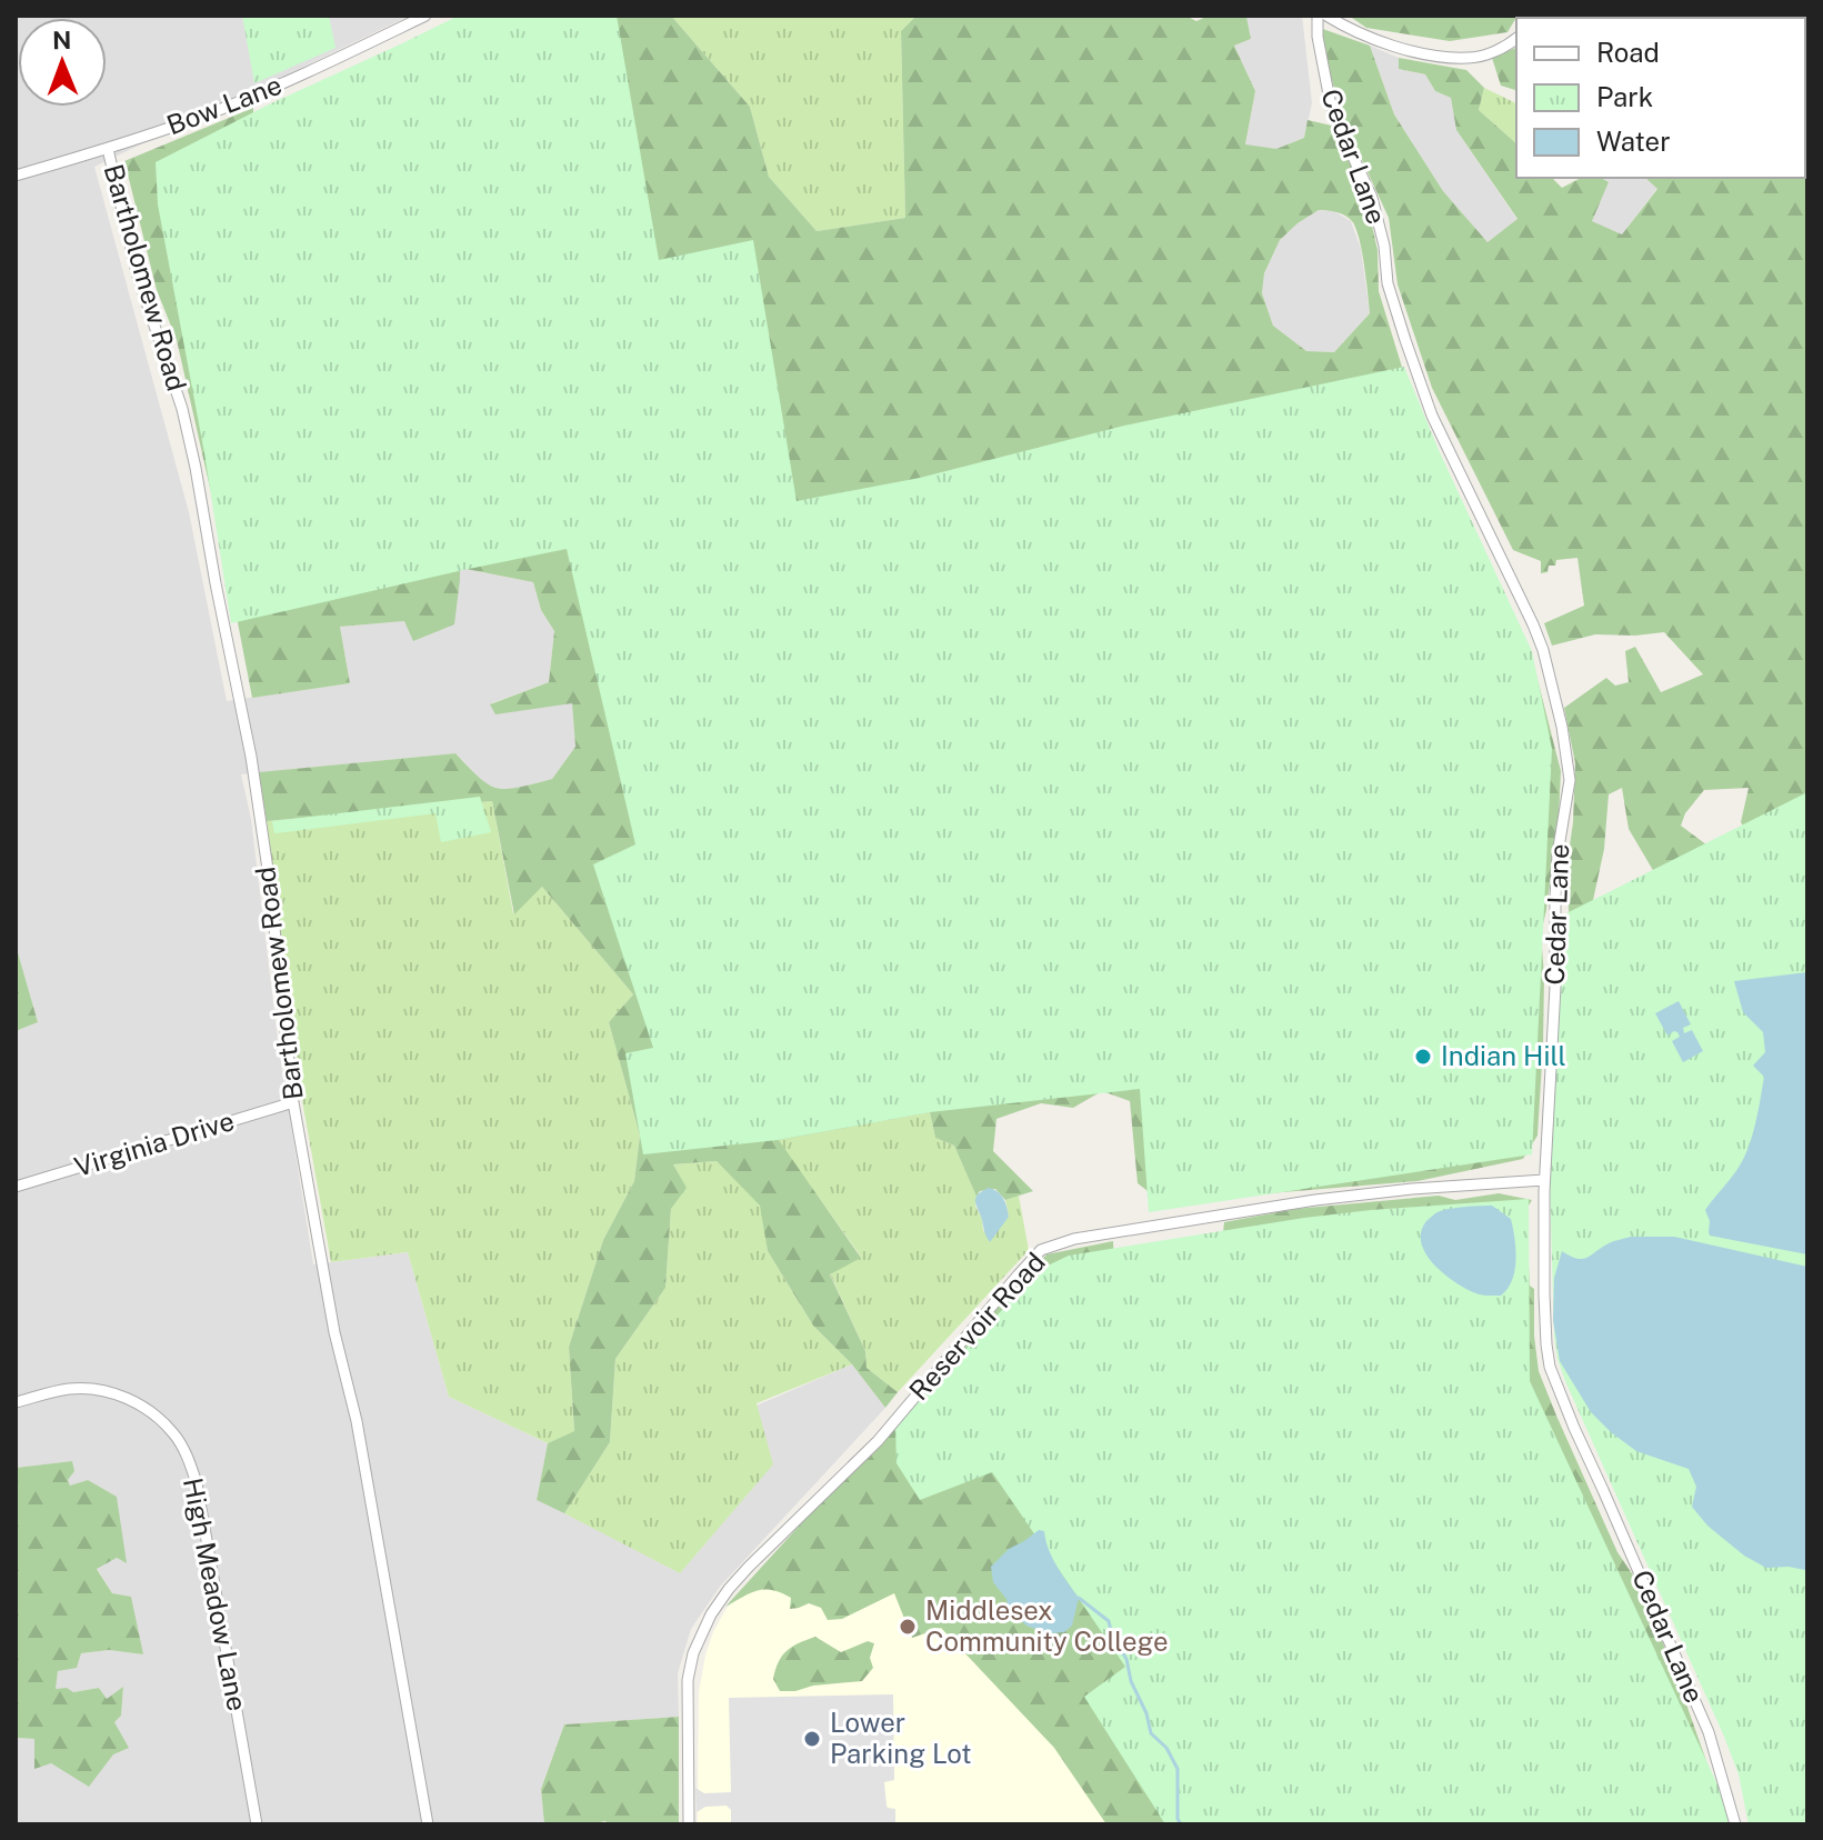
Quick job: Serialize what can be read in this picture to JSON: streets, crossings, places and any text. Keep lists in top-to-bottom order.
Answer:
{
  "streets": {
    "street": [
      "Bow Lane",
      "Cedar Lane",
      "Bartholomew Road",
      "Virginia Drive",
      "Reservoir Road",
      "High Meadow Lane"
    ]
  },
  "crossings": [
    ["Bow Lane", "Bartholomew Road"],
    ["Cedar Lane", "Reservoir Road"],
    ["Bartholomew Road", "Virginia Drive"]
  ],
  "places": ["Indian Hill", "Middlesex Community College", "Lower Parking Lot"],
  "legend": ["Road", "Park", "Water"],
  "north": "top"
}
